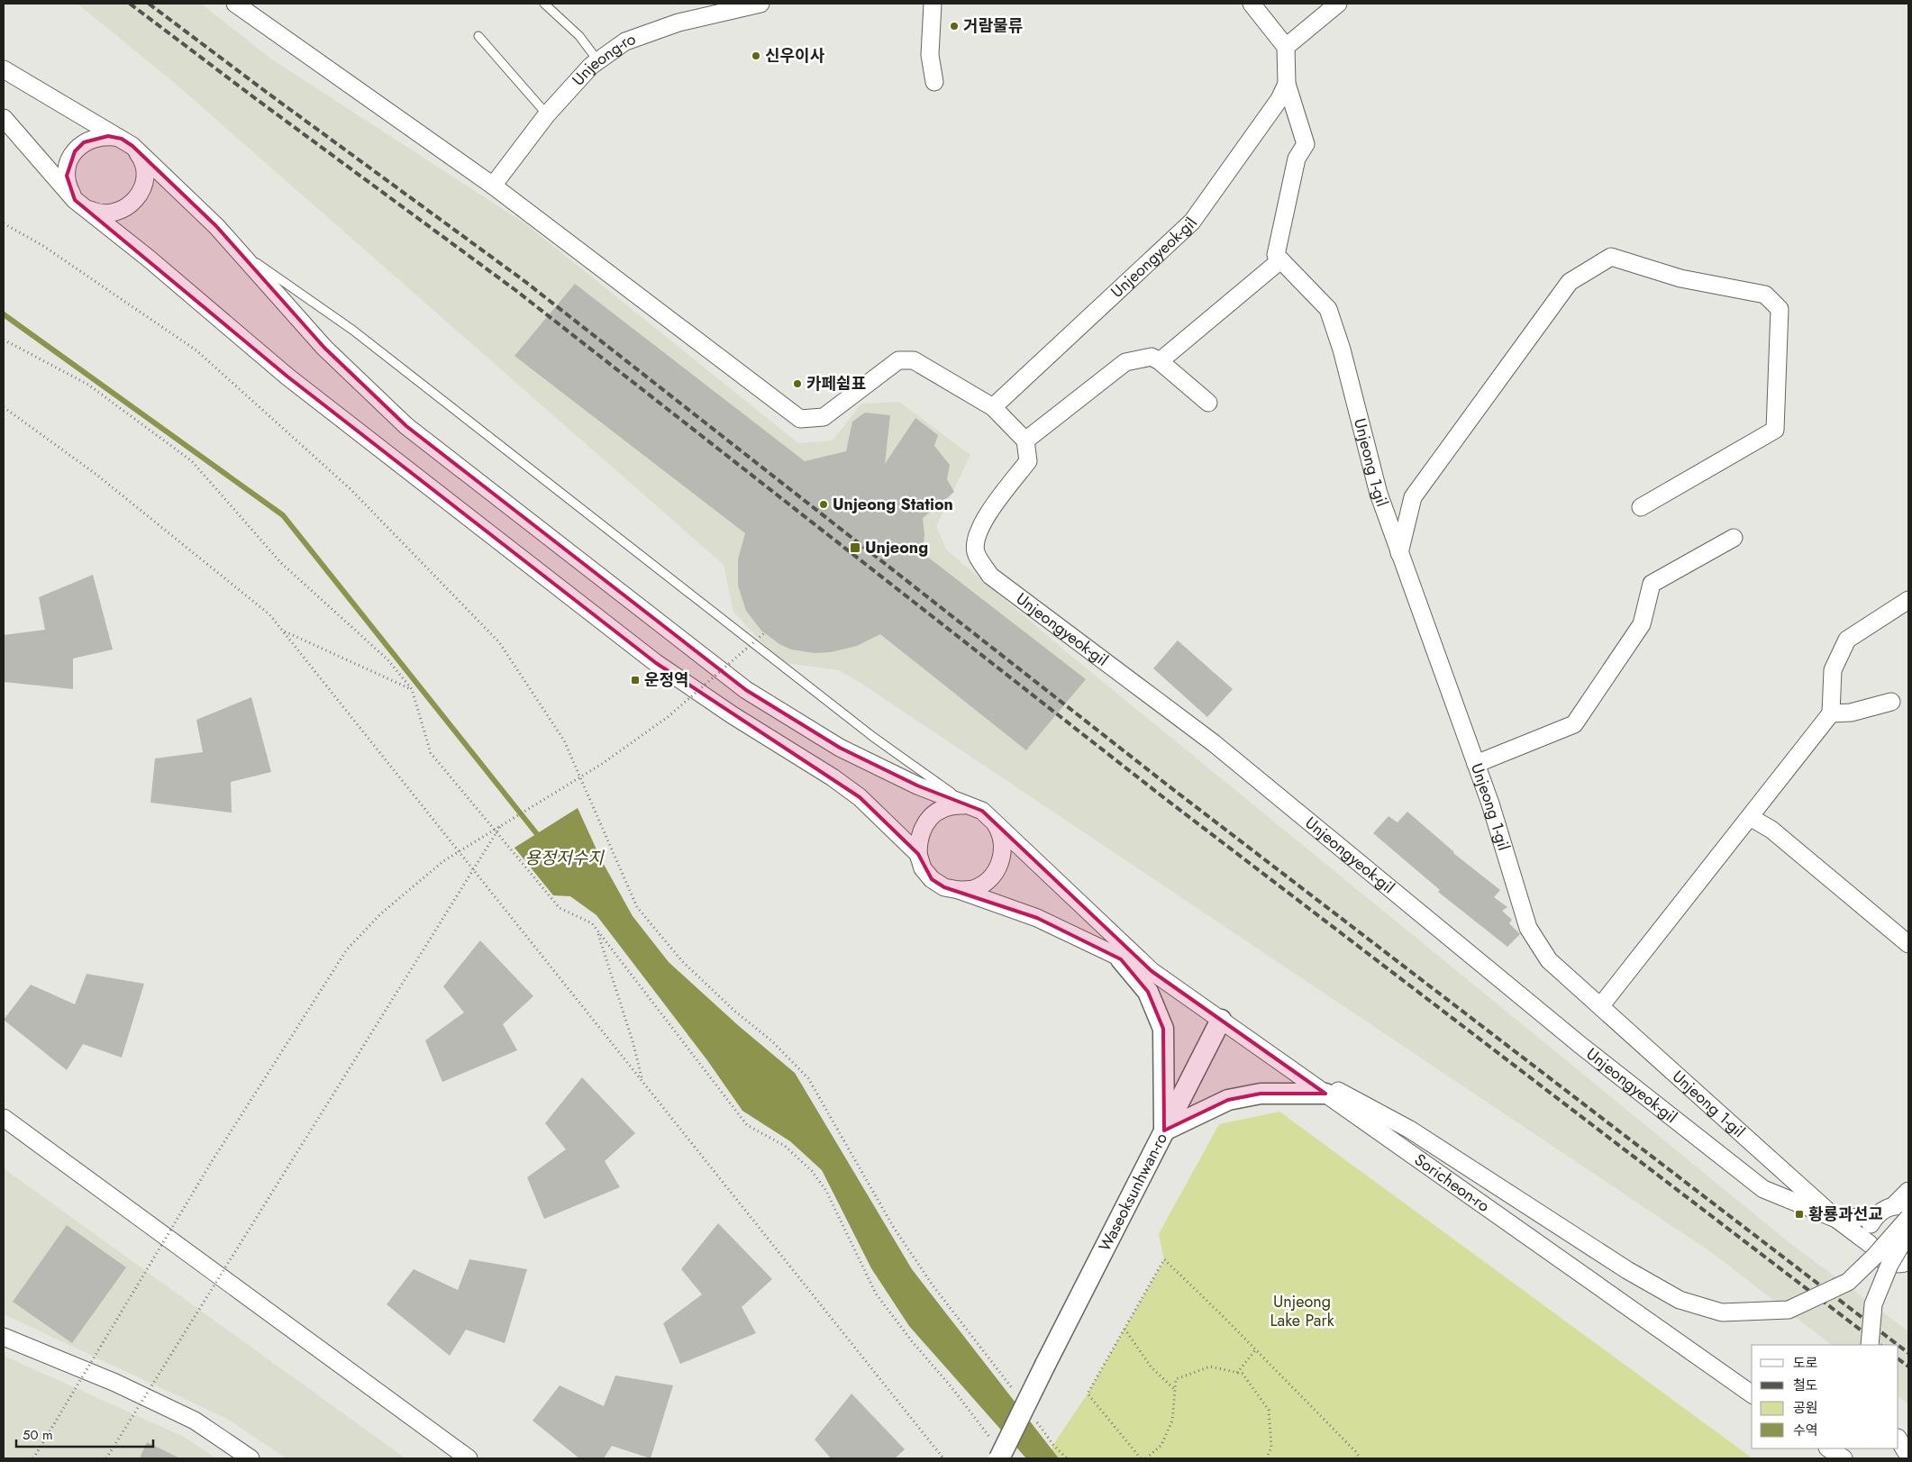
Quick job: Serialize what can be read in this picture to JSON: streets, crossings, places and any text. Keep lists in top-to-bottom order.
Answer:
{
  "streets": {
    "street": [
      "Unjeong-ro",
      "Unjeongyeok-gil",
      "Unjeong 1-gil",
      "Soricheon-ro",
      "Waseoksunhwan-ro"
    ]
  },
  "crossings": [
    ["Unjeongyeok-gil", "Unjeong 1-gil"],
    ["Soricheon-ro", "Waseoksunhwan-ro"]
  ],
  "water": ["용정저수지"],
  "parks": ["Unjeong Lake Park"],
  "places": {
    "other": [
      "거람물류",
      "신우이사",
      "카페쉼표",
      "Unjeong Station"
    ],
    "transit": ["Unjeong", "운정역", "황룡과선교"]
  },
  "legend": [
    "도로",
    "철도",
    "공원",
    "수역"
  ],
  "scale_bar": "50 m"
}
